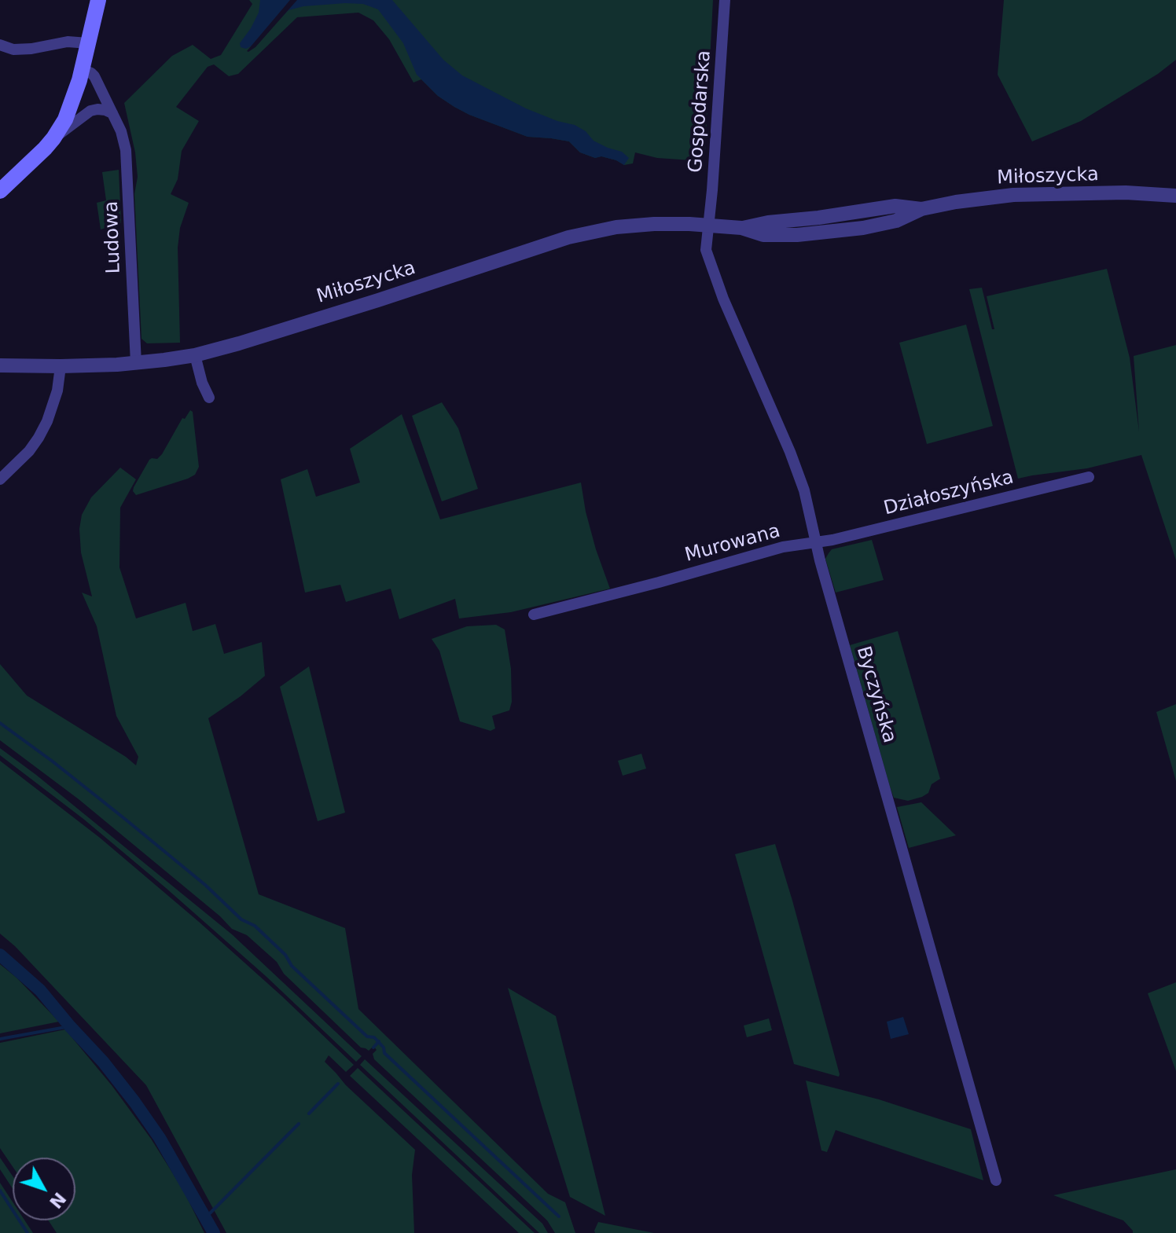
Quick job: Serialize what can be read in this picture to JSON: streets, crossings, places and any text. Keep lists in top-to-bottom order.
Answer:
{
  "streets": {
    "street": [
      "Gospodarska",
      "Miłoszycka",
      "Ludowa",
      "Działoszyńska",
      "Murowana",
      "Byczyńska"
    ]
  },
  "crossings": [
    ["Gospodarska", "Miłoszycka"],
    ["Gospodarska", "Byczyńska"],
    ["Miłoszycka", "Ludowa"],
    ["Miłoszycka", "Byczyńska"],
    ["Działoszyńska", "Murowana"],
    ["Działoszyńska", "Byczyńska"],
    ["Murowana", "Byczyńska"]
  ],
  "north": "bottom right"
}
